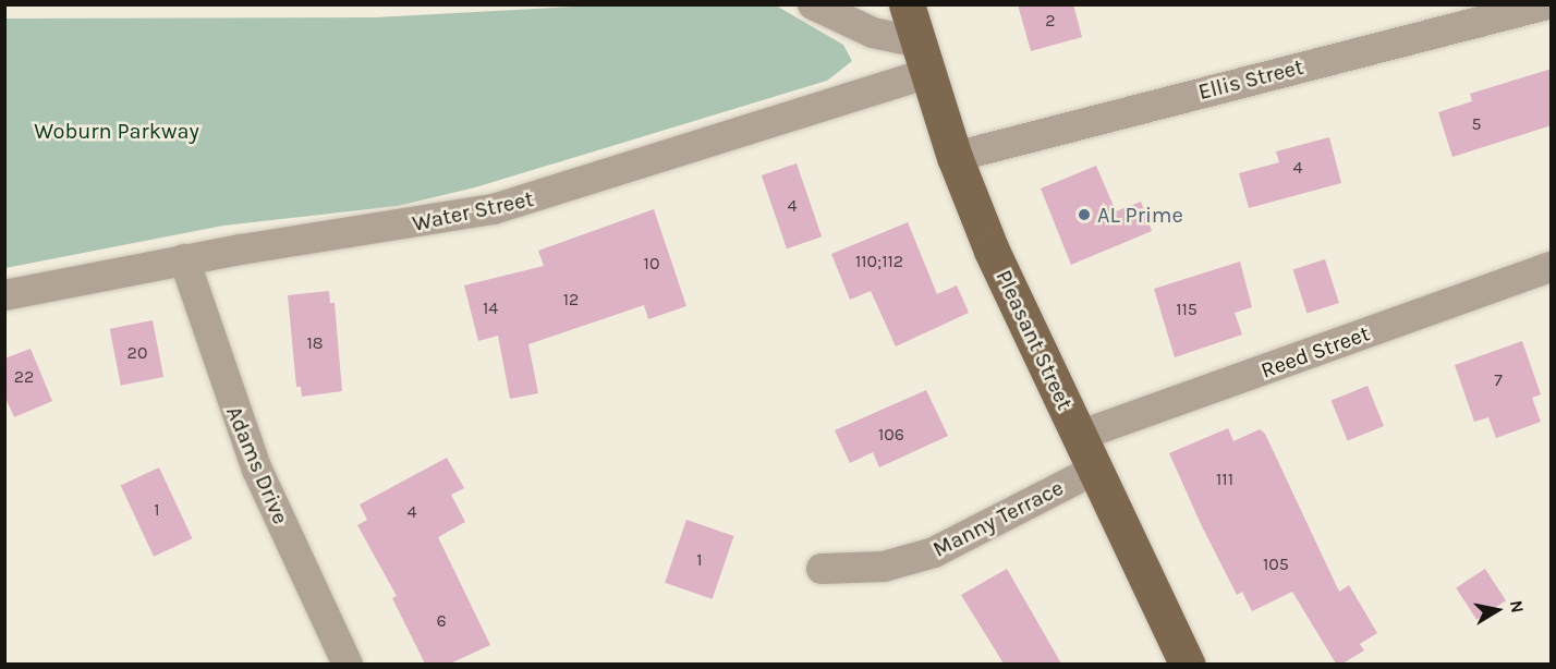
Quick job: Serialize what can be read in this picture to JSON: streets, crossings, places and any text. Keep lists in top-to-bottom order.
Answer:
{
  "streets": {
    "main road": ["Pleasant Street"],
    "street": [
      "Ellis Street",
      "Water Street",
      "Reed Street",
      "Adams Drive",
      "Manny Terrace"
    ]
  },
  "crossings": [
    ["Ellis Street", "Pleasant Street"],
    ["Water Street", "Pleasant Street"],
    ["Water Street", "Adams Drive"],
    ["Pleasant Street", "Reed Street"],
    ["Pleasant Street", "Manny Terrace"]
  ],
  "parks": ["Woburn Parkway"],
  "places": ["AL Prime"],
  "house_numbers": [
    "2",
    "5",
    "4",
    "4",
    "110;112",
    "10",
    "12",
    "14",
    "115",
    "18",
    "20",
    "22",
    "7",
    "106",
    "111",
    "1",
    "4",
    "1",
    "105",
    "6"
  ],
  "north": "right"
}
